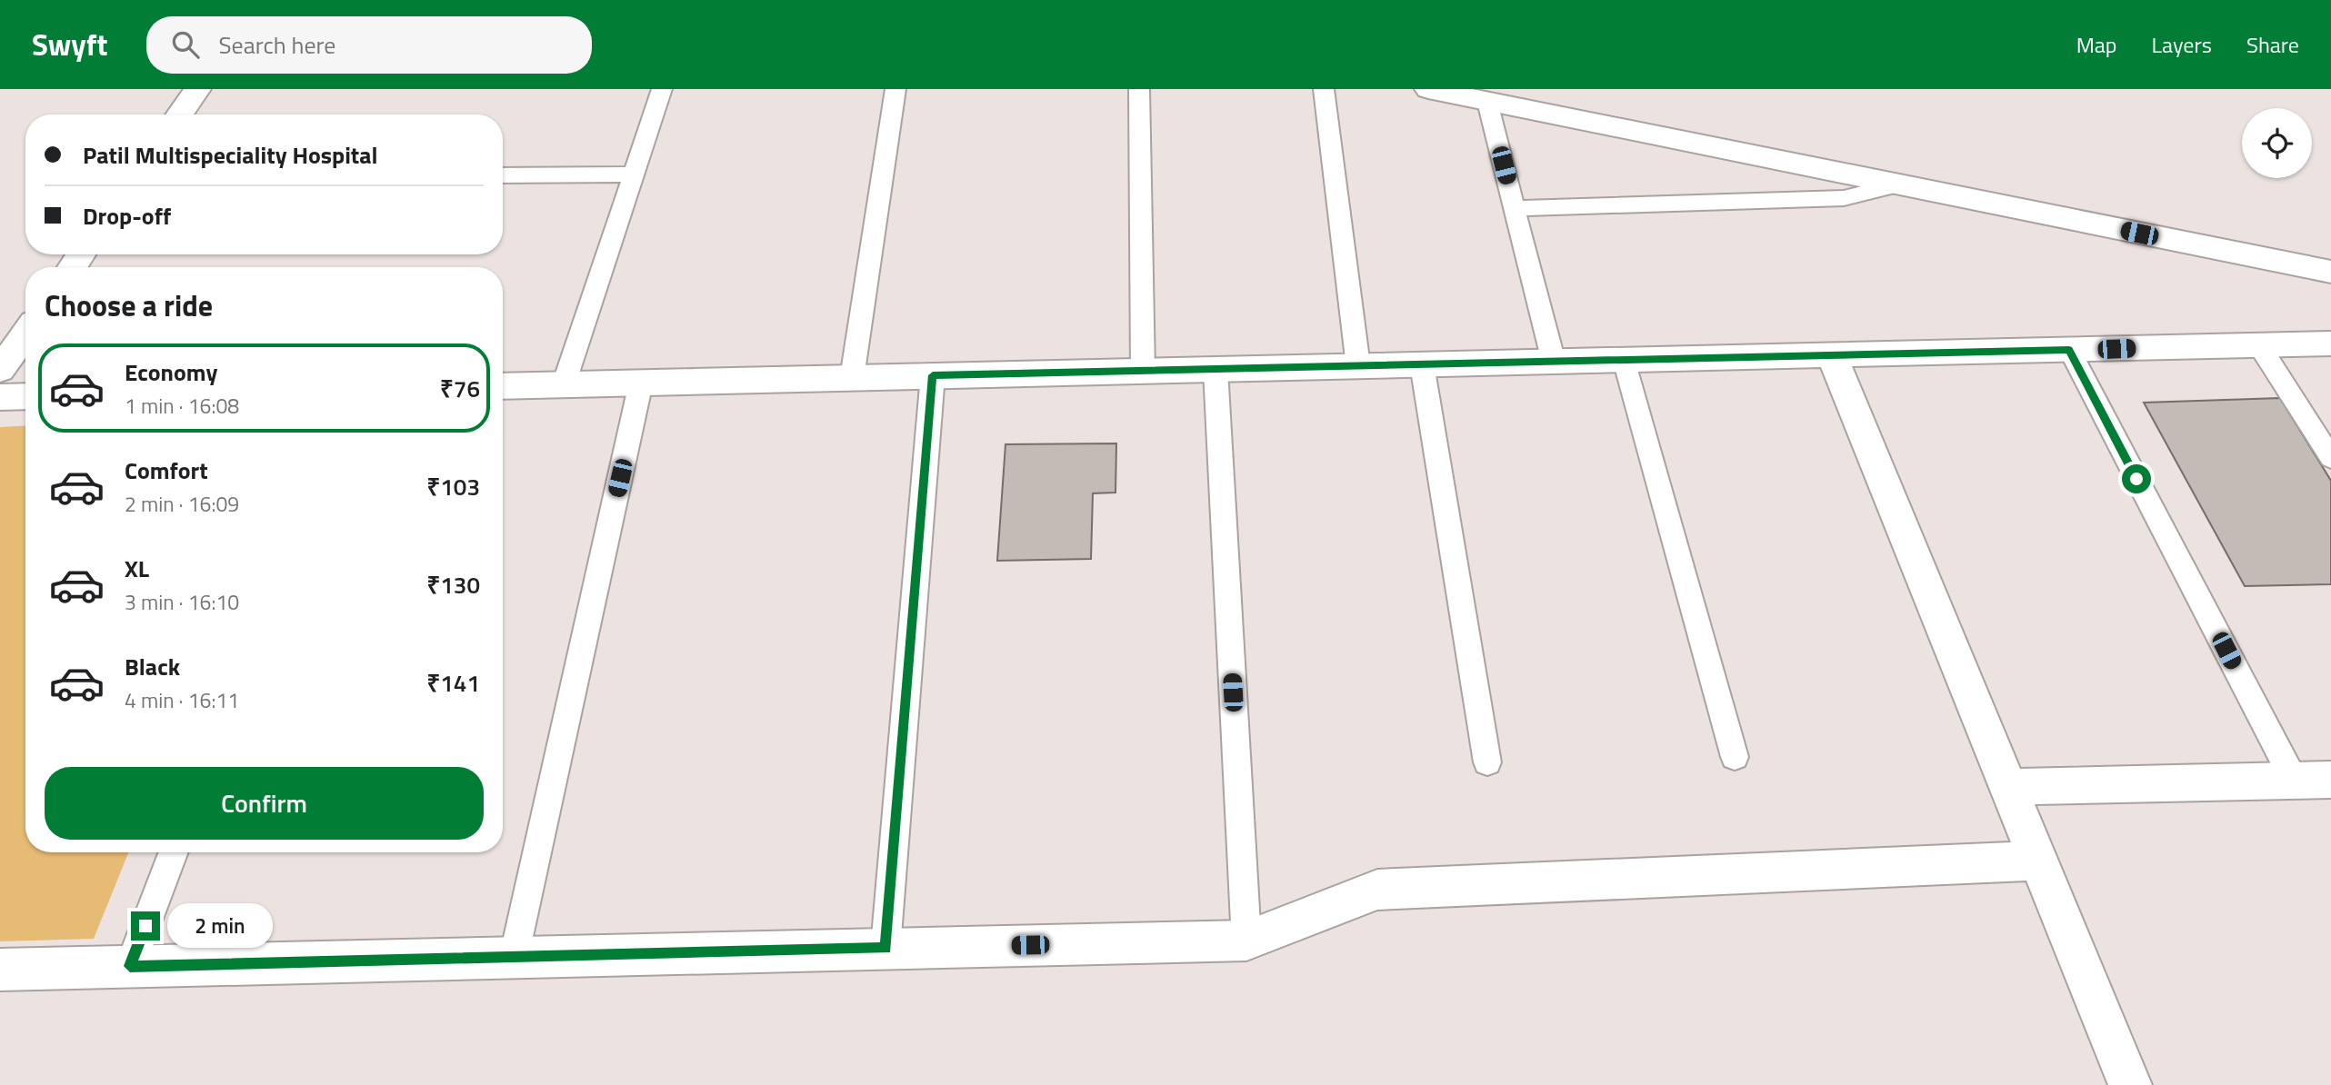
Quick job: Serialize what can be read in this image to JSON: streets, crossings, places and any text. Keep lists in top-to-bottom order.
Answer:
{
  "page": {
    "header": "Swyft",
    "search": "Search here",
    "nav": ["Map", "Layers", "Share"],
    "banner": ["Patil Multispeciality Hospital", "Drop-off"],
    "heading": "Choose a ride",
    "list": [
      {
        "name": "Economy",
        "note": "1 min · 16:08",
        "value": "₹76"
      },
      {
        "name": "Comfort",
        "note": "2 min · 16:09",
        "value": "₹103"
      },
      {
        "name": "XL",
        "note": "3 min · 16:10",
        "value": "₹130"
      },
      {
        "name": "Black",
        "note": "4 min · 16:11",
        "value": "₹141"
      }
    ],
    "buttons": "Confirm",
    "bubble": "2 min"
  }
}
